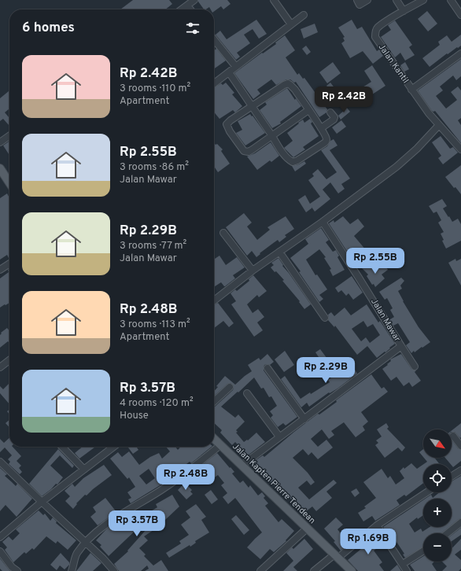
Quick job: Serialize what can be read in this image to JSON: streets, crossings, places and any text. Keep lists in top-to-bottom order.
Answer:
{
  "streets": {
    "main road": ["Jalan Kapten Pierre Tendean"],
    "street": ["Jalan Kantil", "Jalan Mawar"]
  },
  "crossings": [
    ["Jalan Mawar", "Jalan Kapten Pierre Tendean"]
  ],
  "north": "bottom right",
  "page": {
    "heading": "6 homes",
    "list": [
      {
        "name": "Rp 2.42B",
        "note": "3 rooms · 110 m² · Apartment"
      },
      {
        "name": "Rp 2.55B",
        "note": "3 rooms · 86 m² · Jalan Mawar"
      },
      {
        "name": "Rp 2.29B",
        "note": "3 rooms · 77 m² · Jalan Mawar"
      },
      {
        "name": "Rp 2.48B",
        "note": "3 rooms · 113 m² · Apartment"
      },
      {
        "name": "Rp 3.57B",
        "note": "4 rooms · 120 m² · House"
      }
    ],
    "price": [
      "Rp 2.42B",
      "Rp 2.55B",
      "Rp 2.29B",
      "Rp 2.48B",
      "Rp 3.57B",
      "Rp 1.69B"
    ],
    "map_buttons": ["+", "−"]
  }
}
